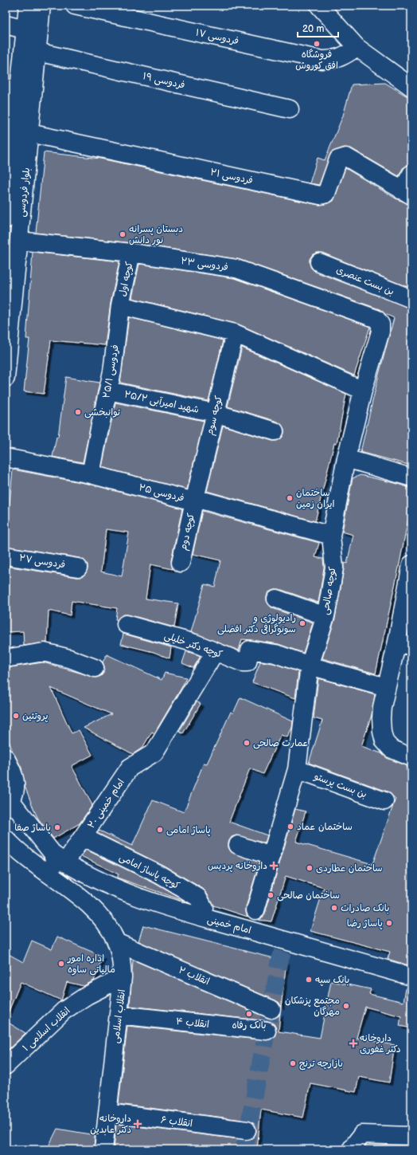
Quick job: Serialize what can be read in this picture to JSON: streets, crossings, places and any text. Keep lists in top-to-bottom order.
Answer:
{
  "streets": {
    "street": [
      "فردوسی ۱۷",
      "فردوسی ۱۹",
      "فردوسی ۲۱",
      "بلوار فردوسی",
      "فردوسی ۲۳",
      "کوچه اول",
      "بن بست عنصری",
      "فردوسی ۲۵/۱",
      "شهید امیرآبی ۲۵/۲",
      "کوچه سوم",
      "فردوسی ۲۵",
      "کوچه دوم",
      "فردوسی ۲۷",
      "کوچه صالحی",
      "کوچه دکتر خلیلی",
      "بن بست پرستو",
      "امام خمینی ۲۰",
      "کوچه پاساژ امامی",
      "امام خمینی",
      "انقلاب ۲",
      "انقلاب اسلامی",
      "انقلاب ۴",
      "انقلاب اسلامی ۱",
      "انقلاب ۶"
    ]
  },
  "crossings": [
    ["فردوسی ۱۹", "بلوار فردوسی"],
    ["فردوسی ۲۱", "بلوار فردوسی"],
    ["بلوار فردوسی", "فردوسی ۲۳"],
    ["فردوسی ۲۳", "کوچه اول"],
    ["فردوسی ۲۳", "کوچه صالحی"],
    ["کوچه اول", "فردوسی ۲۵/۱"],
    ["فردوسی ۲۵/۱", "شهید امیرآبی ۲۵/۲"],
    ["فردوسی ۲۵/۱", "فردوسی ۲۵"],
    ["شهید امیرآبی ۲۵/۲", "کوچه سوم"],
    ["کوچه سوم", "فردوسی ۲۵"],
    ["کوچه سوم", "کوچه دوم"],
    ["فردوسی ۲۵", "کوچه دوم"],
    ["فردوسی ۲۵", "کوچه صالحی"],
    ["کوچه صالحی", "کوچه دکتر خلیلی"],
    ["کوچه صالحی", "بن بست پرستو"],
    ["کوچه دکتر خلیلی", "امام خمینی ۲۰"],
    ["امام خمینی ۲۰", "کوچه پاساژ امامی"],
    ["امام خمینی ۲۰", "امام خمینی"],
    ["امام خمینی ۲۰", "انقلاب اسلامی"],
    ["کوچه پاساژ امامی", "امام خمینی"],
    ["انقلاب ۲", "انقلاب اسلامی"],
    ["انقلاب اسلامی", "انقلاب ۴"],
    ["انقلاب اسلامی", "انقلاب اسلامی ۱"],
    ["انقلاب اسلامی", "انقلاب ۶"]
  ],
  "places": {
    "other": [
      "فروشگاه افق کوروش",
      "دبستان پسرانه نور دانش",
      "توانبخشی",
      "ساختمان ایران زمین",
      "رادیولوژی و سونوگرافی دکتر افضلی",
      "پروتئین",
      "عمارت صالحی",
      "ساختمان عماد",
      "پاساژ صفا",
      "پاساژ امامی",
      "ساختمان عطاردی",
      "ساختمان صالحی",
      "بانک صادرات",
      "پاساژ رضا",
      "اداره امور مالیاتی ساوه",
      "بانک سپه",
      "مجتمع پزشكان مهرگان",
      "بانک رفاه",
      "بازارچه ترنج"
    ],
    "health": ["داروخانه پردیس", "داروخانه دکتر غفوری", "داروخانه دکتر عابدین"]
  },
  "scale_bar": "20 m"
}
